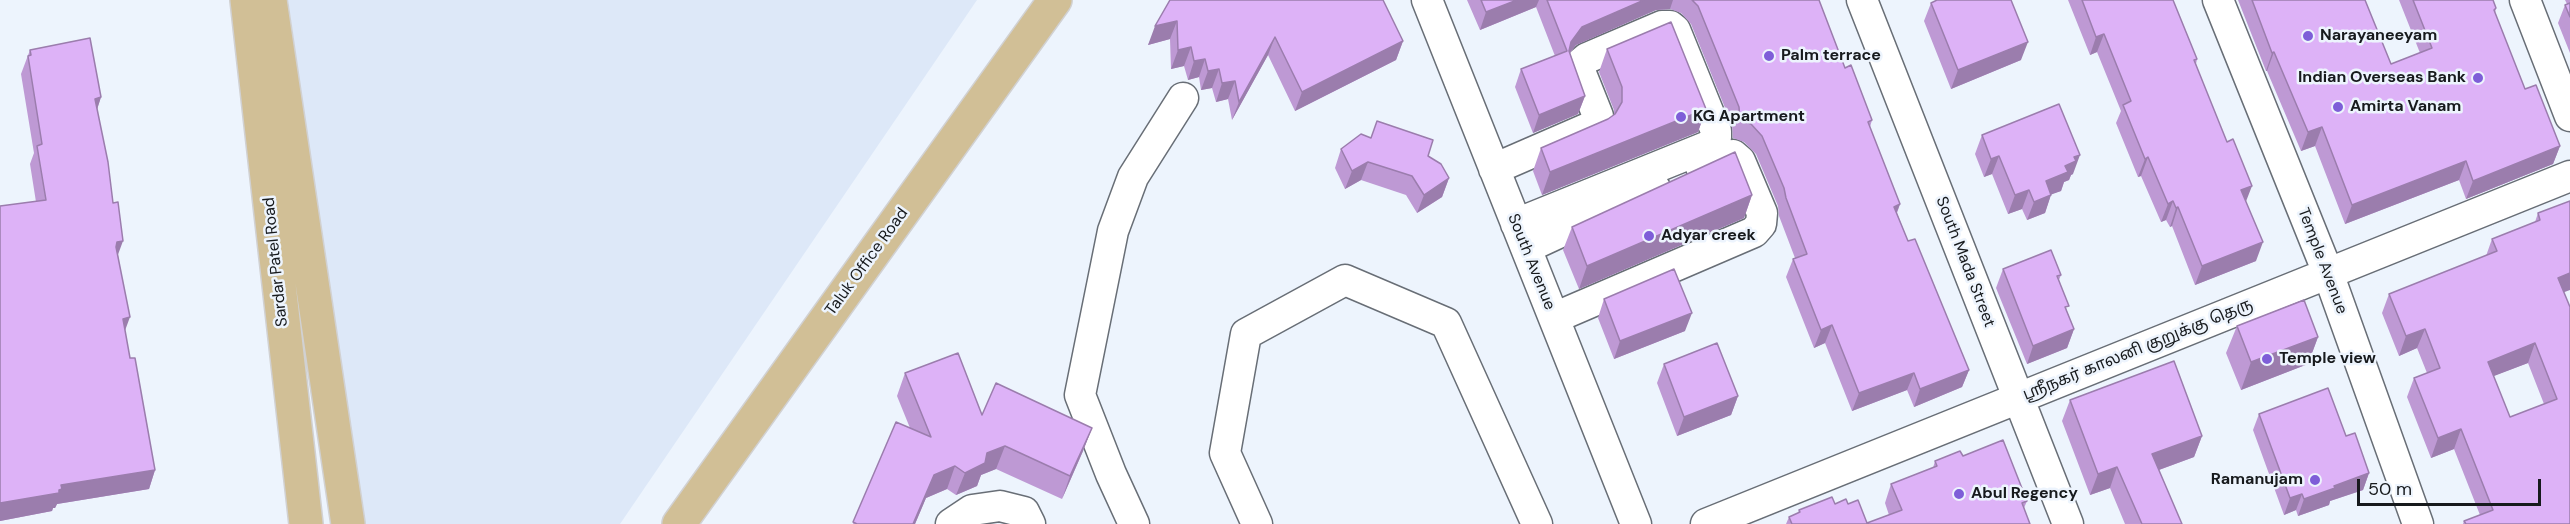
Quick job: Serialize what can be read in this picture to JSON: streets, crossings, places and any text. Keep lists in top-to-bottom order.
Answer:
{
  "streets": {
    "main road": ["Sardar Patel Road", "Taluk Office Road"],
    "street": [
      "Temple Avenue",
      "South Avenue",
      "South Mada Street",
      "ஸ்ரீநகர் காலனி குறுக்கு தெரு"
    ]
  },
  "crossings": [
    ["Temple Avenue", "ஸ்ரீநகர் காலனி குறுக்கு தெரு"],
    ["South Mada Street", "ஸ்ரீநகர் காலனி குறுக்கு தெரு"]
  ],
  "places": [
    "Narayaneeyam",
    "Palm terrace",
    "Indian Overseas Bank",
    "Amirta Vanam",
    "KG Apartment",
    "Adyar creek",
    "Temple view",
    "Ramanujam",
    "Abul Regency"
  ],
  "scale_bar": "50 m"
}
